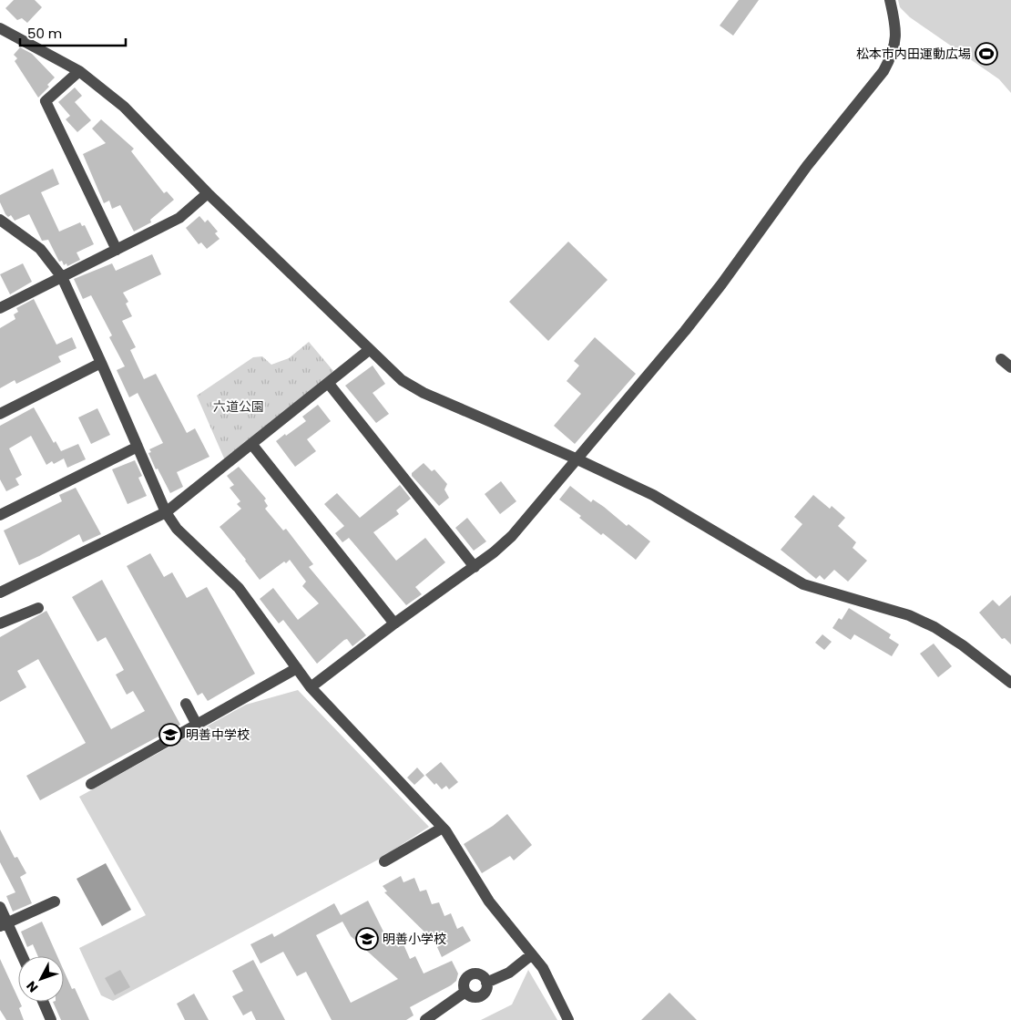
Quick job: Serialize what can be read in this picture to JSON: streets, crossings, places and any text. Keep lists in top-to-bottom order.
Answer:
{
  "parks": ["六道公園"],
  "places": {
    "sports": ["松本市内田運動広場"],
    "school or university": ["明善中学校", "明善小学校"]
  },
  "scale_bar": "50 m",
  "north": "bottom left"
}
